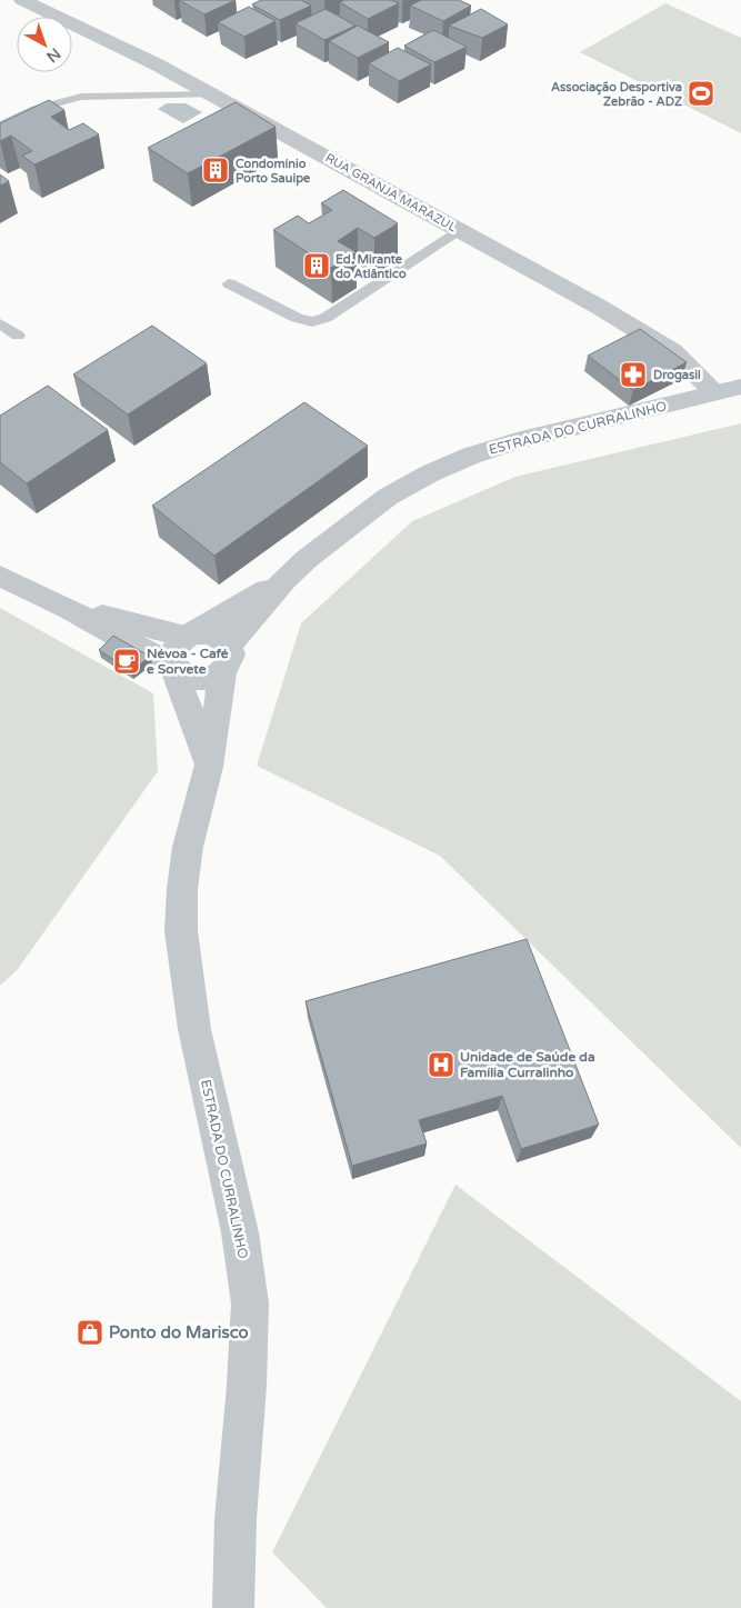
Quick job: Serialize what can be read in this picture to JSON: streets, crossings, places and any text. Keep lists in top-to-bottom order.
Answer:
{
  "streets": {
    "street": ["RUA GRANJA MARAZUL", "ESTRADA DO CURRALINHO"]
  },
  "crossings": [
    ["RUA GRANJA MARAZUL", "ESTRADA DO CURRALINHO"]
  ],
  "places": {
    "sports": ["Associação Desportiva Zebrão - ADZ"],
    "building": ["Condomínio Porto Sauipe", "Ed. Mirante do Atlântico"],
    "pharmacy": ["Drogasil"],
    "cafe": ["Névoa - Café e Sorvete"],
    "hospital": ["Unidade de Saúde da Família Curralinho"],
    "shop": ["Ponto do Marisco"]
  },
  "north": "bottom right"
}
